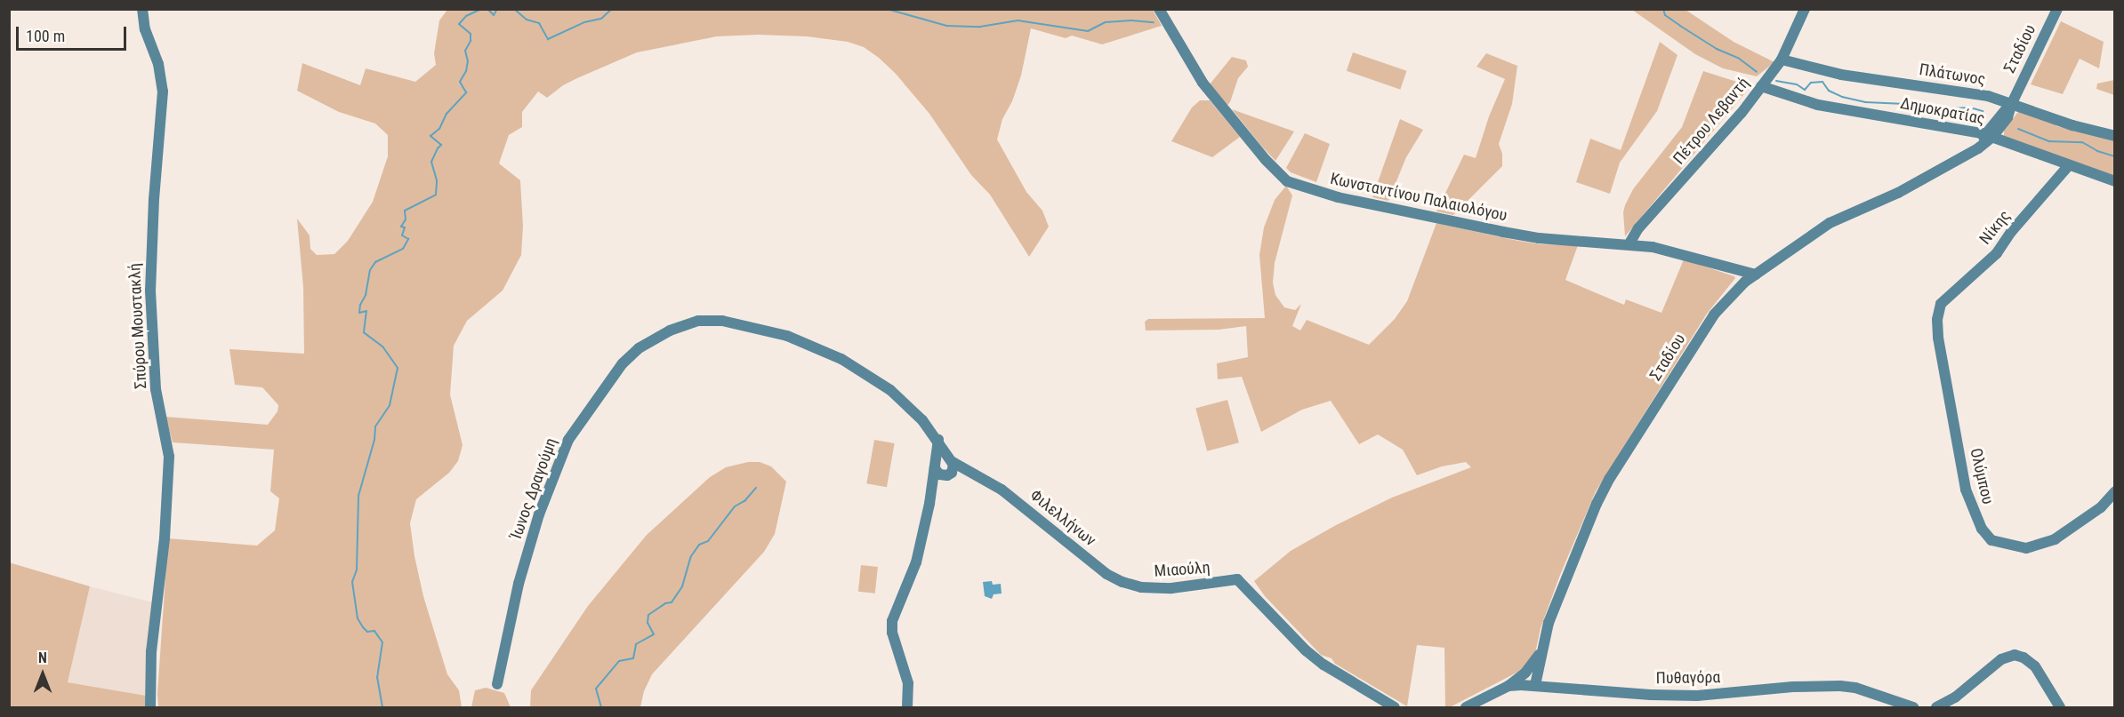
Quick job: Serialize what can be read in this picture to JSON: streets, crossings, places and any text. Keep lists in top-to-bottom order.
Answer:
{
  "streets": {
    "street": [
      "Σταδίου",
      "Πλάτωνος",
      "Δημοκρατίας",
      "Πέτρου Λεβαντή",
      "Κωνσταντίνου Παλαιολόγου",
      "Νίκης",
      "Σπύρου Μουστακλή",
      "Ολύμπου",
      "Ίωνος Δραγούμη",
      "Φιλελλήνων",
      "Μιαούλη",
      "Πυθαγόρα"
    ]
  },
  "crossings": [
    ["Σταδίου", "Πλάτωνος"],
    ["Σταδίου", "Δημοκρατίας"],
    ["Σταδίου", "Κωνσταντίνου Παλαιολόγου"],
    ["Σταδίου", "Πυθαγόρα"],
    ["Πλάτωνος", "Πέτρου Λεβαντή"],
    ["Δημοκρατίας", "Πέτρου Λεβαντή"],
    ["Δημοκρατίας", "Νίκης"],
    ["Πέτρου Λεβαντή", "Κωνσταντίνου Παλαιολόγου"],
    ["Νίκης", "Ολύμπου"],
    ["Ίωνος Δραγούμη", "Φιλελλήνων"],
    ["Φιλελλήνων", "Μιαούλη"]
  ],
  "scale_bar": "100 m",
  "north": "top"
}
